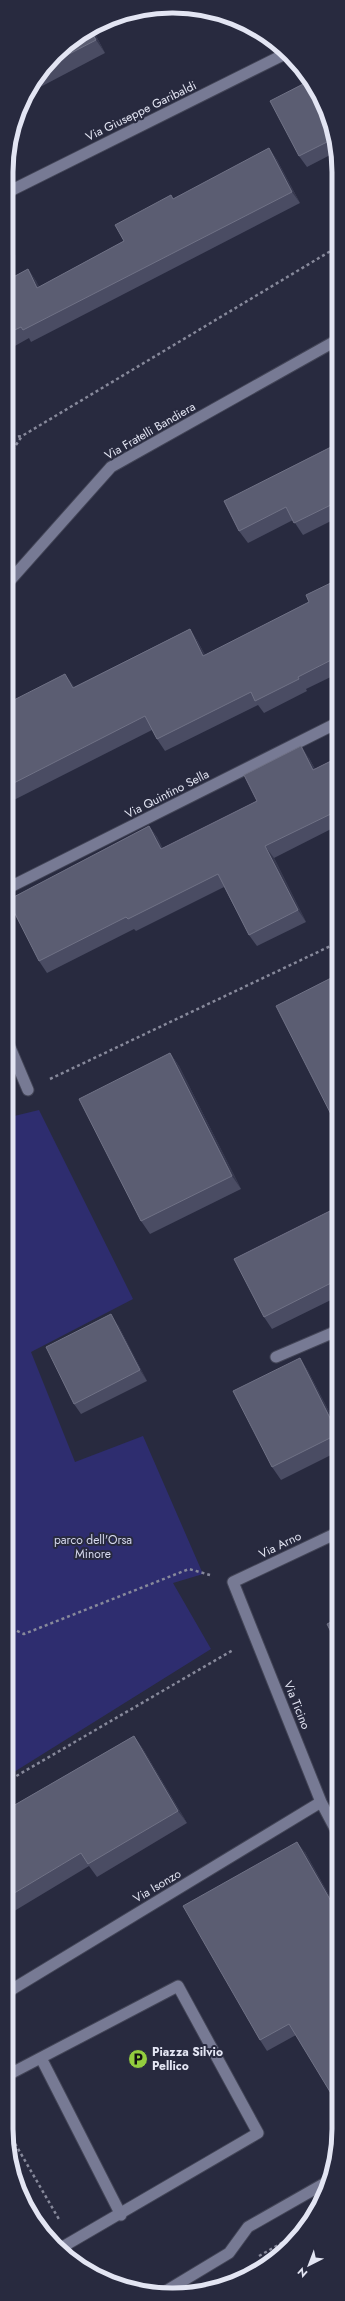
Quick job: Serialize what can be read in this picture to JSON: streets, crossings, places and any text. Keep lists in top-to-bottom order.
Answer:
{
  "streets": {
    "street": [
      "Via Giuseppe Garibaldi",
      "Via Fratelli Bandiera",
      "Via Quintino Sella",
      "Via Arno",
      "Via Ticino",
      "Via Isonzo"
    ]
  },
  "crossings": [
    ["Via Arno", "Via Ticino"],
    ["Via Ticino", "Via Isonzo"]
  ],
  "parks": ["parco dell'Orsa Minore"],
  "places": {
    "parking": ["Piazza Silvio Pellico"]
  },
  "north": "bottom left"
}
